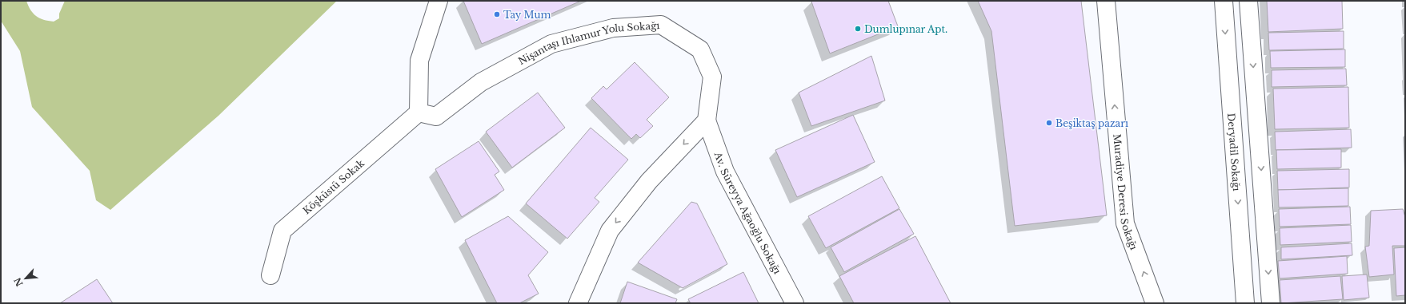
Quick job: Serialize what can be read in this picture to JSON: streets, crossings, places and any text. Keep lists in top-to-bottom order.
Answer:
{
  "streets": {
    "street": [
      "Nişantaşı Ihlamur Yolu Sokağı",
      "Deryadil Sokağı",
      "Köşküstü Sokak",
      "Muradiye Deresi Sokağı",
      "Av. Süreyya Ağaoğlu Sokağı"
    ]
  },
  "crossings": [
    ["Nişantaşı Ihlamur Yolu Sokağı", "Köşküstü Sokak"],
    ["Nişantaşı Ihlamur Yolu Sokağı", "Av. Süreyya Ağaoğlu Sokağı"]
  ],
  "places": ["Tay Mum", "Dumlupınar Apt.", "Beşiktaş pazarı"],
  "north": "bottom left"
}
